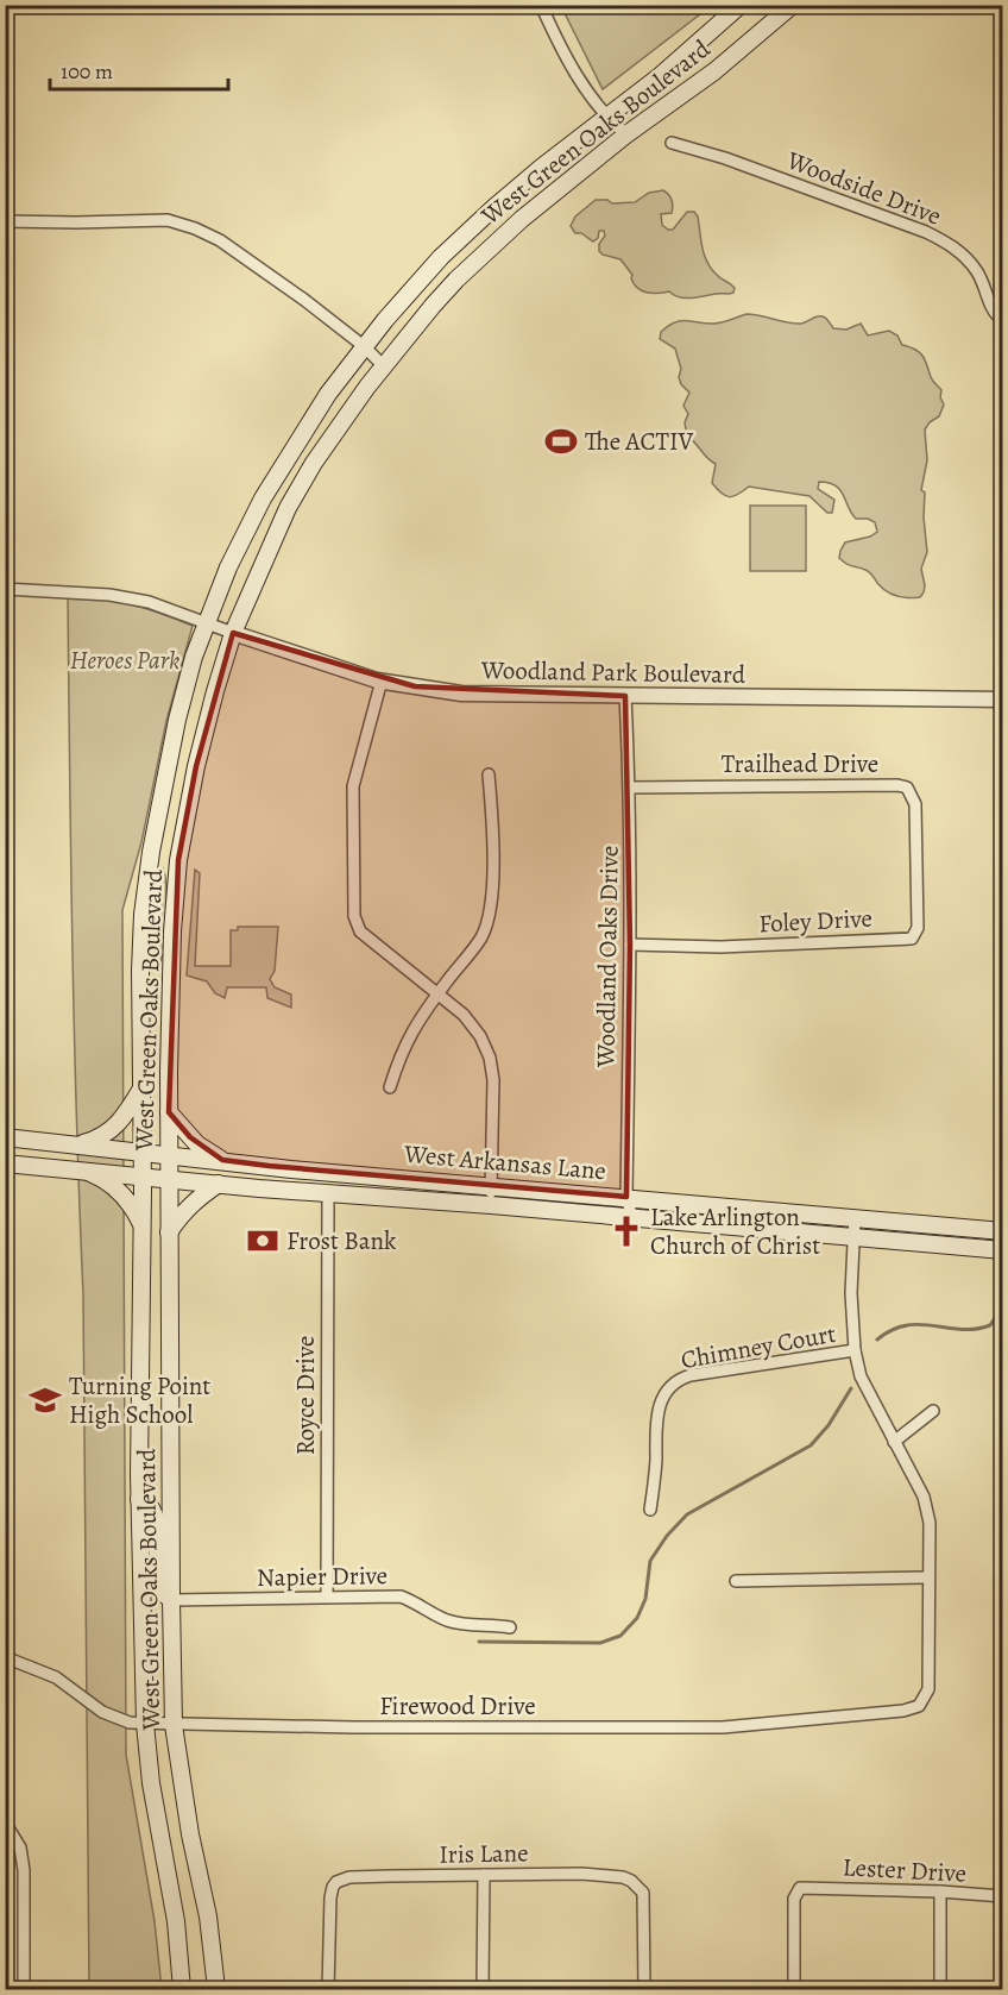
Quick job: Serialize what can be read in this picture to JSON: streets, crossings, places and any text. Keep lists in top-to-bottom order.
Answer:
{
  "streets": {
    "main road": ["West Green Oaks Boulevard", "West Arkansas Lane"],
    "street": [
      "Woodside Drive",
      "Woodland Park Boulevard",
      "Trailhead Drive",
      "Foley Drive",
      "Woodland Oaks Drive",
      "Chimney Court",
      "Royce Drive",
      "Napier Drive",
      "Firewood Drive",
      "Iris Lane",
      "Lester Drive"
    ]
  },
  "crossings": [
    ["West Green Oaks Boulevard", "Woodland Park Boulevard"],
    ["West Green Oaks Boulevard", "West Arkansas Lane"],
    ["West Green Oaks Boulevard", "Napier Drive"],
    ["West Green Oaks Boulevard", "Firewood Drive"],
    ["Woodland Park Boulevard", "Woodland Oaks Drive"],
    ["Trailhead Drive", "Foley Drive"],
    ["Trailhead Drive", "Woodland Oaks Drive"],
    ["Foley Drive", "Woodland Oaks Drive"],
    ["Woodland Oaks Drive", "West Arkansas Lane"],
    ["West Arkansas Lane", "Royce Drive"],
    ["Royce Drive", "Napier Drive"]
  ],
  "parks": ["Heroes Park"],
  "places": {
    "sports": ["The ACTIV"],
    "church": ["Lake Arlington Church of Christ"],
    "bank": ["Frost Bank"],
    "school or university": ["Turning Point High School"]
  },
  "scale_bar": "100 m"
}
